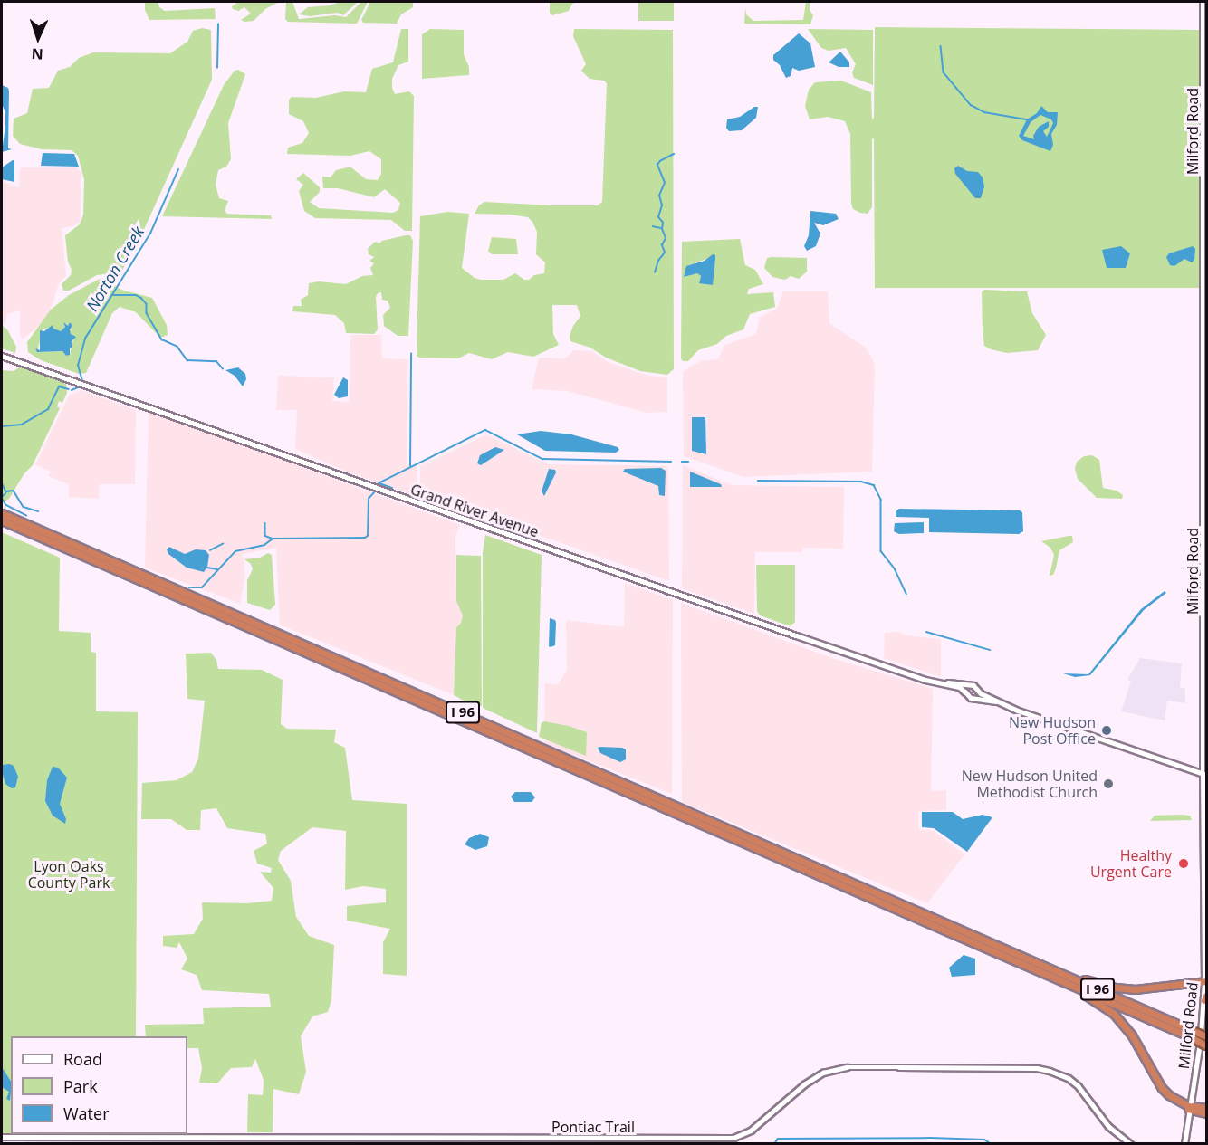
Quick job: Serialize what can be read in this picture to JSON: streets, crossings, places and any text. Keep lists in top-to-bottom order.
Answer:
{
  "streets": {
    "highway": ["I 96"],
    "main road": ["Milford Road", "Grand River Avenue", "Pontiac Trail"]
  },
  "water": ["Norton Creek"],
  "parks": ["Lyon Oaks County Park"],
  "places": ["New Hudson Post Office", "New Hudson United Methodist Church", "Healthy Urgent Care"],
  "legend": ["Road", "Park", "Water"],
  "north": "bottom"
}
